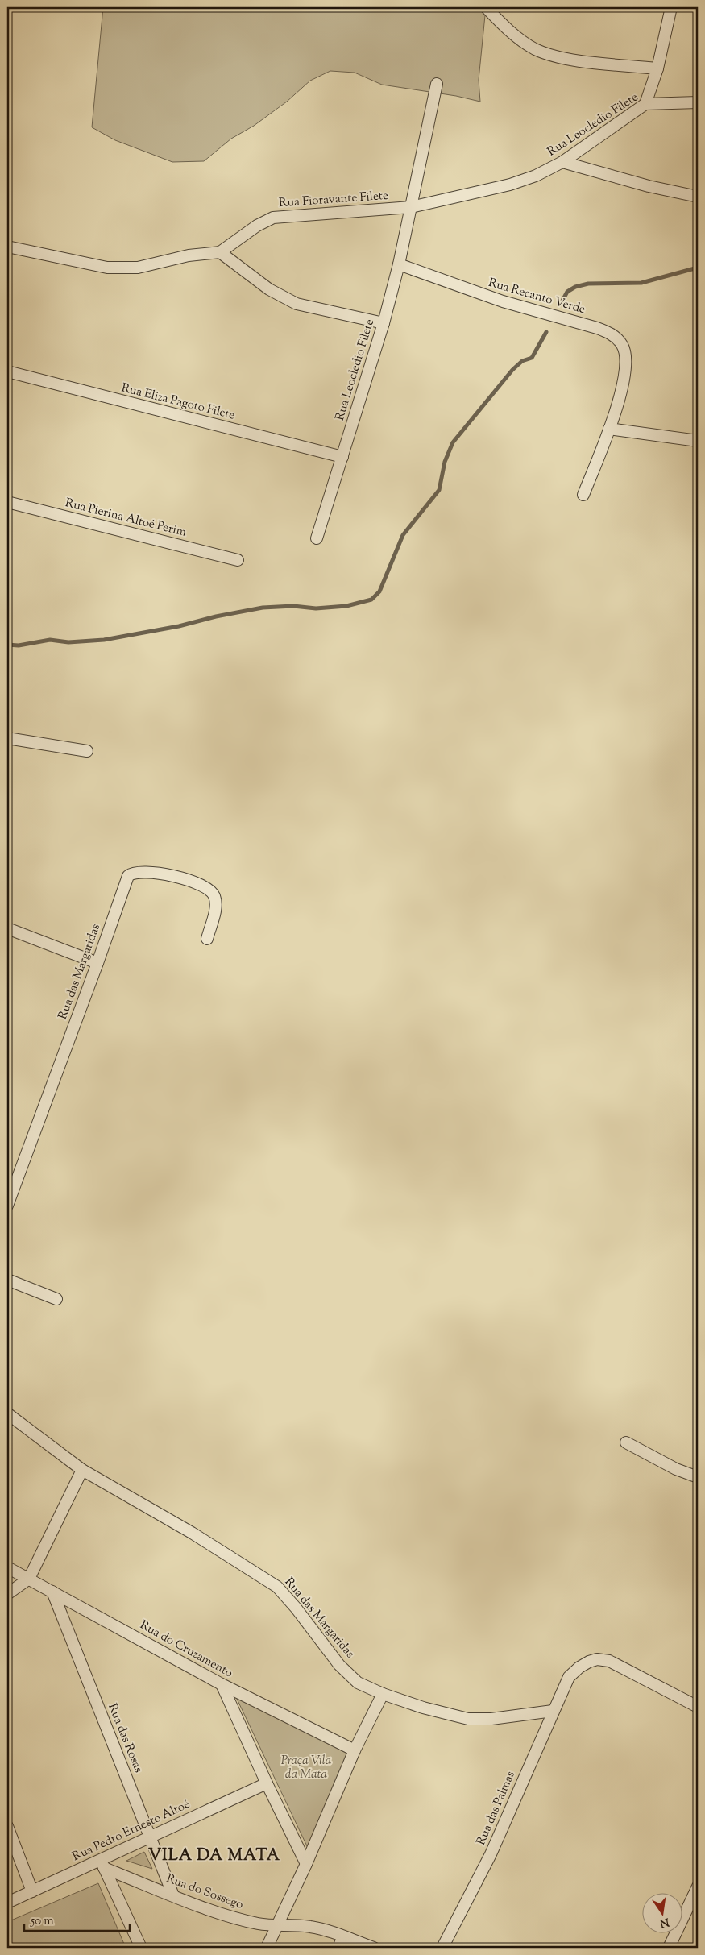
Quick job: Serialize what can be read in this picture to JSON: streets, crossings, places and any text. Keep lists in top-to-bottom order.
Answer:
{
  "streets": {
    "street": [
      "Rua Leocledio Filete",
      "Rua Fioravante Filete",
      "Rua Recanto Verde",
      "Rua Eliza Pagoto Filete",
      "Rua Pierina Altoé Perim",
      "Rua das Margaridas",
      "Rua do Cruzamento",
      "Rua das Rosas",
      "Rua das Palmas",
      "Rua Pedro Ernesto Altoé",
      "Rua do Sossego"
    ]
  },
  "crossings": [
    ["Rua Leocledio Filete", "Rua Fioravante Filete"],
    ["Rua Leocledio Filete", "Rua Recanto Verde"],
    ["Rua Leocledio Filete", "Rua Eliza Pagoto Filete"],
    ["Rua das Margaridas", "Rua das Palmas"],
    ["Rua do Cruzamento", "Rua das Rosas"],
    ["Rua das Rosas", "Rua Pedro Ernesto Altoé"],
    ["Rua das Rosas", "Rua do Sossego"],
    ["Rua Pedro Ernesto Altoé", "Rua do Sossego"]
  ],
  "districts": ["VILA DA MATA"],
  "parks": ["Praça Vila da Mata"],
  "scale_bar": "50 m",
  "north": "bottom"
}
